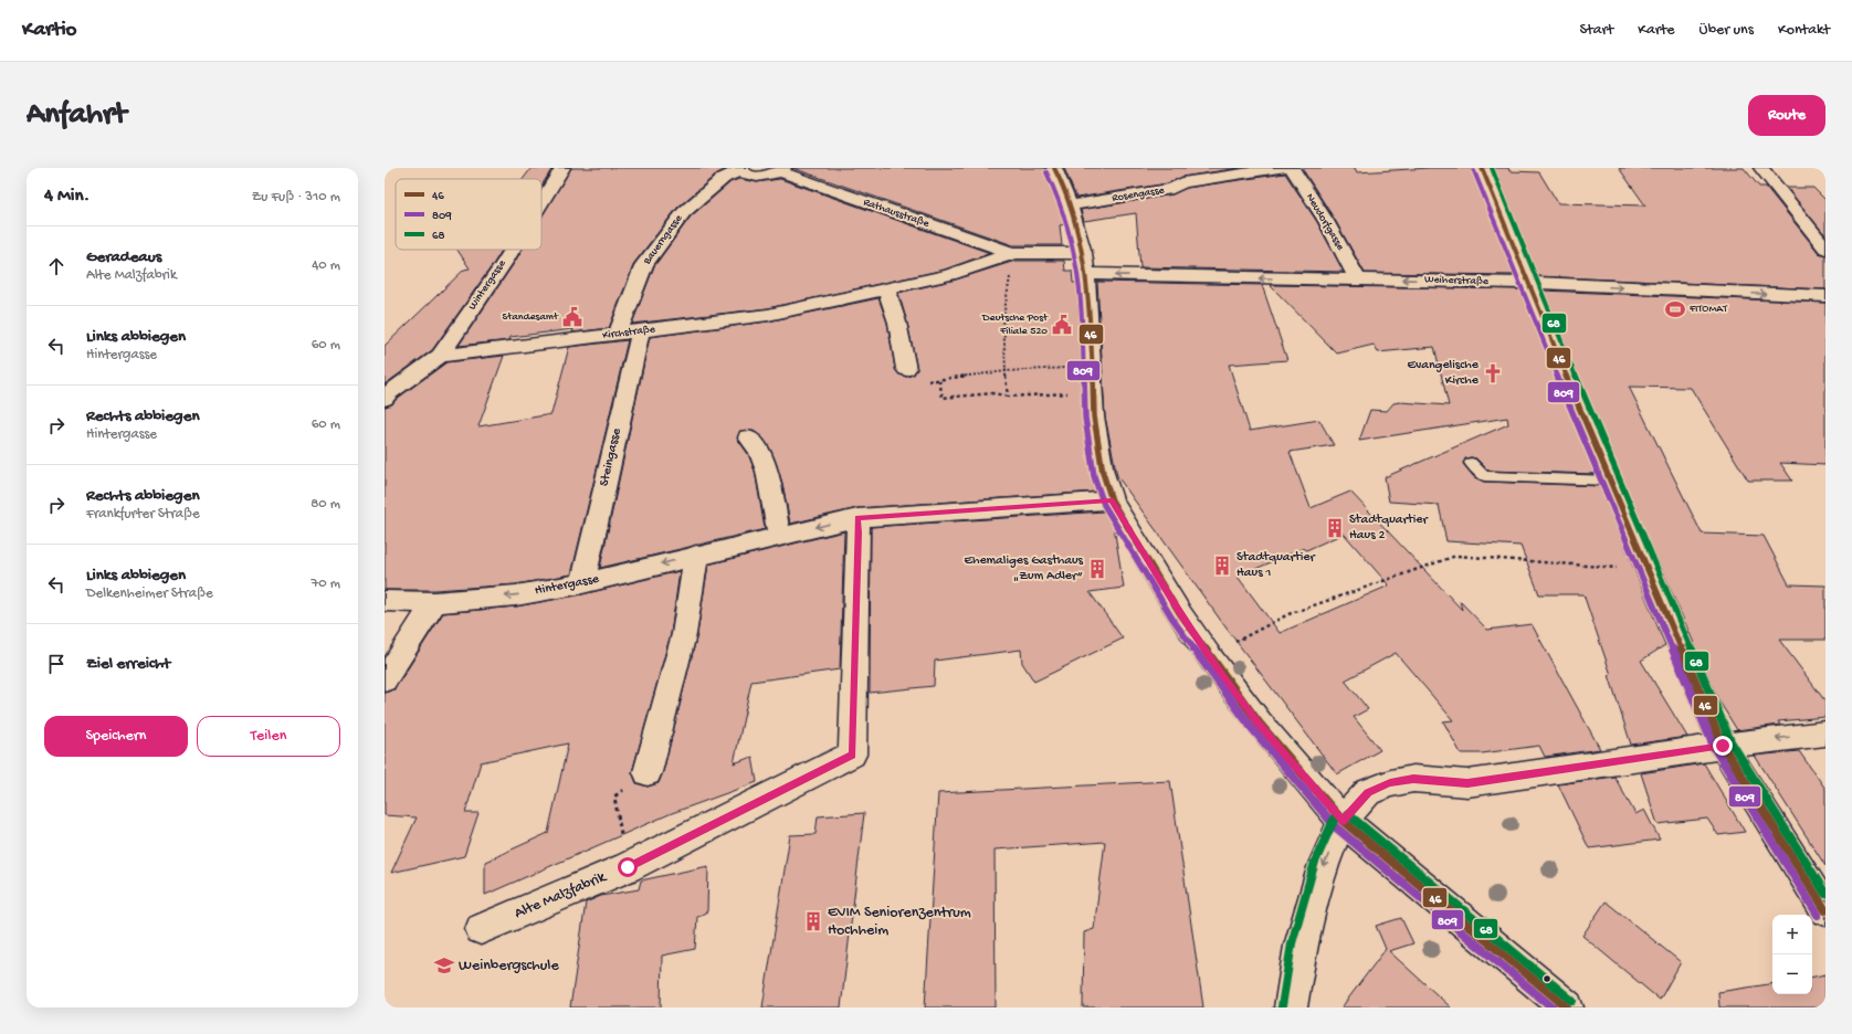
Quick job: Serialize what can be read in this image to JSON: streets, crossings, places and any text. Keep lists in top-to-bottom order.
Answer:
{
  "streets": {
    "street": [
      "Rosengasse",
      "Rathausstraße",
      "Neudorfgasse",
      "Bauerngasse",
      "Weiherstraße",
      "Wintergasse",
      "Kirchstraße",
      "Steingasse",
      "Hintergasse",
      "Alte Malzfabrik"
    ]
  },
  "crossings": [
    ["Rathausstraße", "Bauerngasse"],
    ["Rathausstraße", "Kirchstraße"],
    ["Neudorfgasse", "Weiherstraße"],
    ["Bauerngasse", "Kirchstraße"],
    ["Wintergasse", "Kirchstraße"],
    ["Kirchstraße", "Steingasse"],
    ["Steingasse", "Hintergasse"],
    ["Hintergasse", "Alte Malzfabrik"]
  ],
  "one_way": ["Hintergasse"],
  "places": {
    "sports": ["FITOMAT"],
    "public building": ["Standesamt", "Deutsche Post Filiale 520"],
    "church": ["Evangelische Kirche"],
    "building": [
      "Stadtquartier Haus 2",
      "Stadtquartier Haus 1",
      "Ehemaliges Gasthaus „Zum Adler“",
      "EVIM Seniorenzentrum Hochheim"
    ],
    "school or university": ["Weinbergschule"]
  },
  "lines": ["transit line 46", "transit line 68", "transit line 809"],
  "legend": ["46", "809", "68"],
  "page": {
    "header": "Kartio",
    "nav": [
      "Start",
      "Karte",
      "Über uns",
      "Kontakt"
    ],
    "buttons": [
      "Route",
      ["Speichern", "Teilen"]
    ],
    "title": "Anfahrt",
    "heading": ["4 Min.", "Zu Fuß · 310 m"],
    "list": [
      ["Geradeaus", "Alte Malzfabrik", "40 m"],
      ["Links abbiegen", "Hintergasse", "60 m"],
      ["Rechts abbiegen", "Hintergasse", "60 m"],
      ["Rechts abbiegen", "Frankfurter Straße", "80 m"],
      ["Links abbiegen", "Delkenheimer Straße", "70 m"],
      "Ziel erreicht"
    ],
    "map_buttons": ["+", "−"]
  }
}
